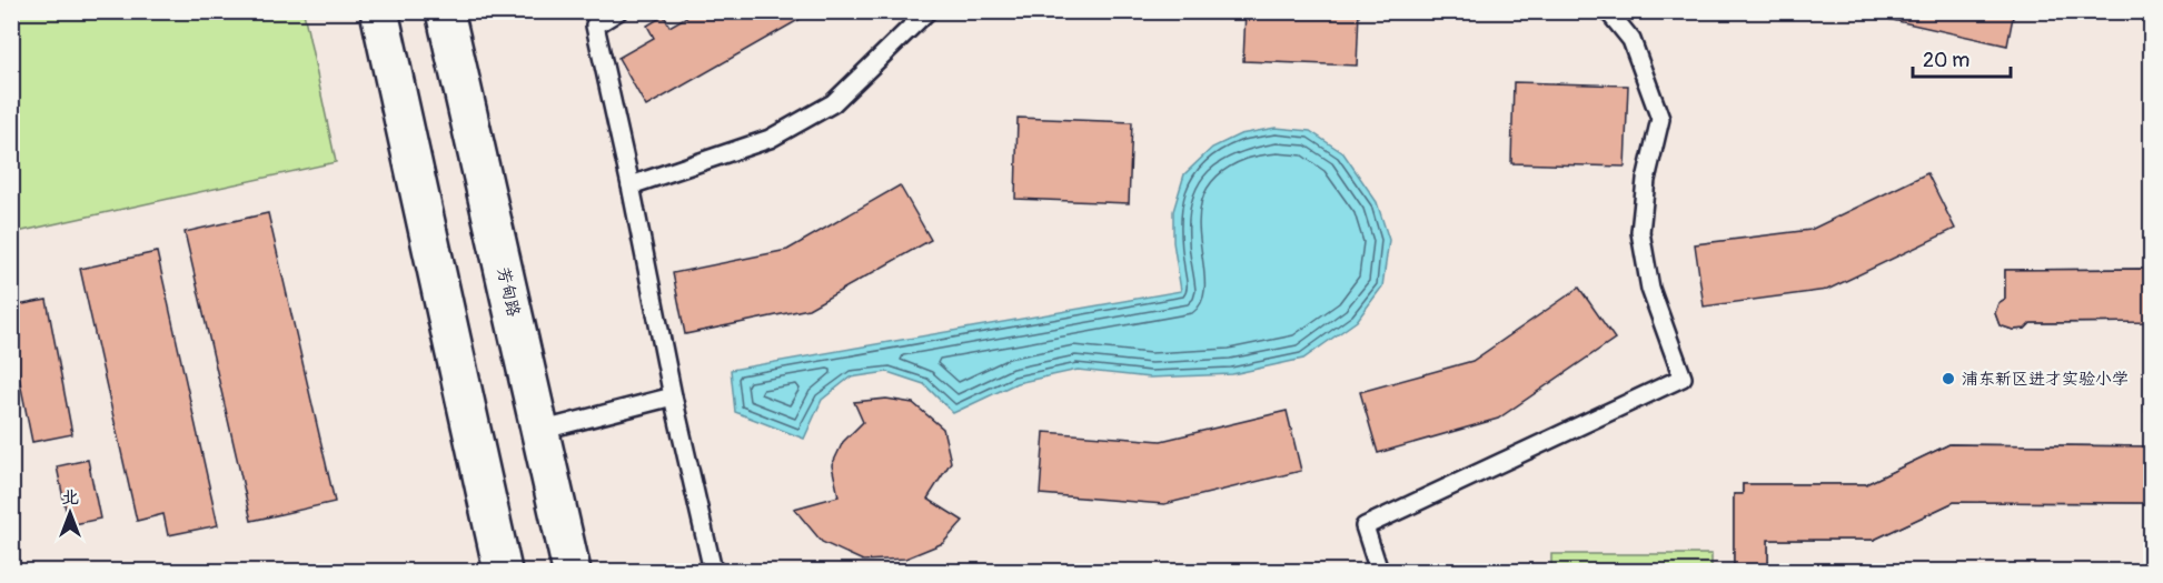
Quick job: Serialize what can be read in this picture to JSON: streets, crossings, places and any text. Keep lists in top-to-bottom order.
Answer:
{
  "streets": {
    "main road": ["芳甸路"]
  },
  "places": ["浦东新区进才实验小学"],
  "scale_bar": "20 m",
  "north": "top"
}
